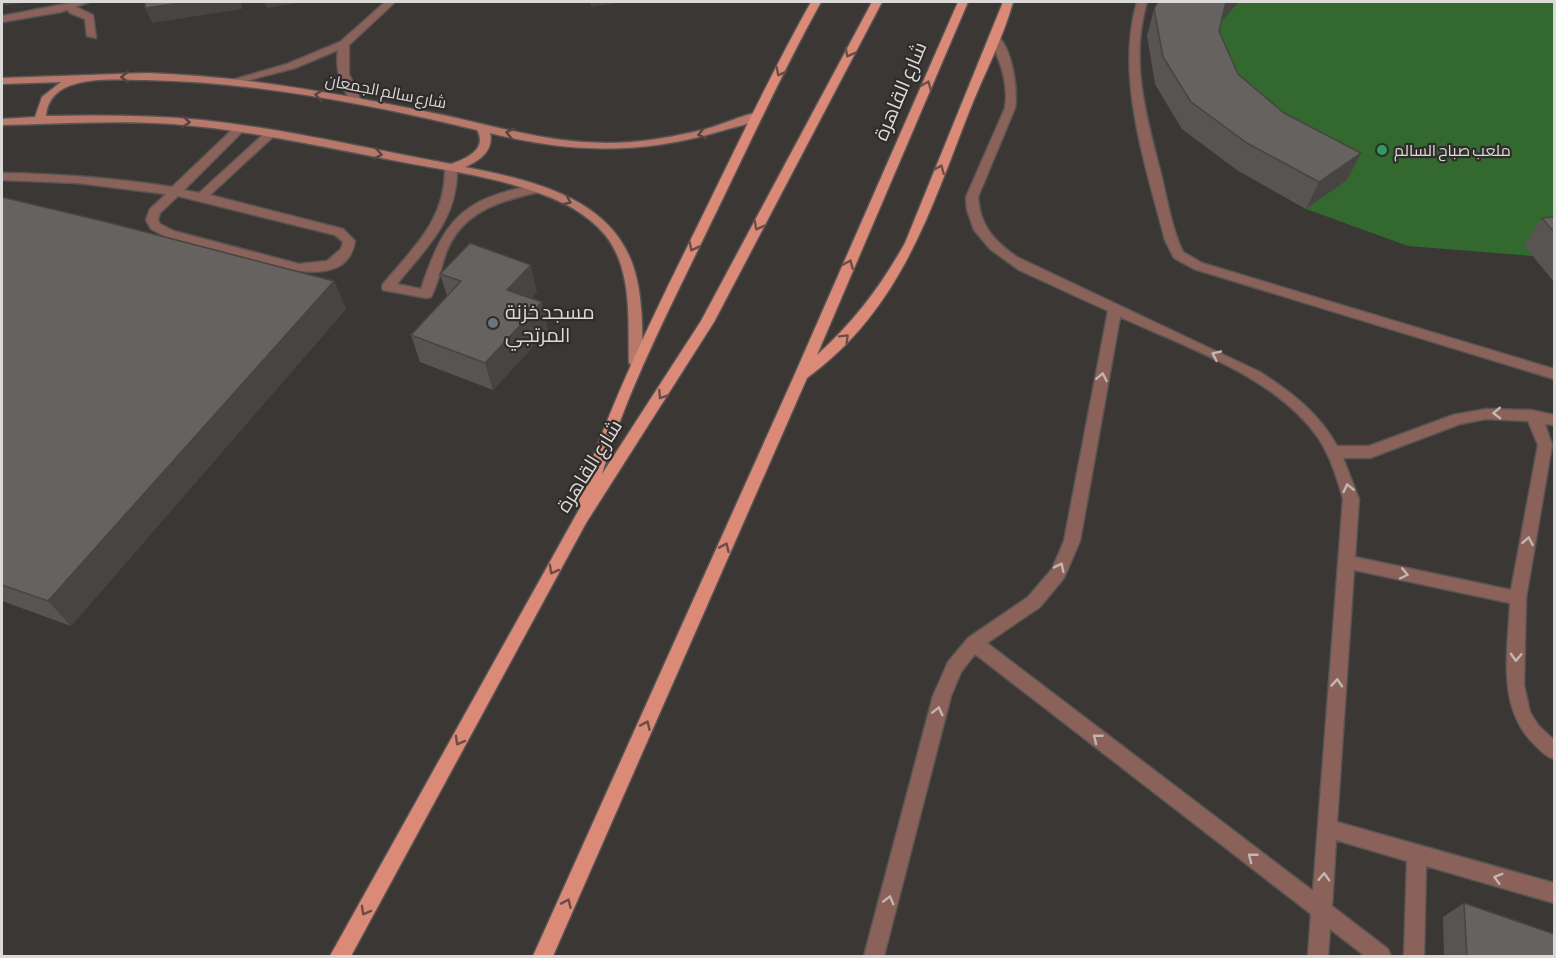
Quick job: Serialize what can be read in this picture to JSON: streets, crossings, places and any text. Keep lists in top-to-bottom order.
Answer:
{
  "streets": {
    "main road": ["شارع القاهرة"],
    "street": ["شارع سالم الجمعان"]
  },
  "places": ["ملعب صباح السالم", "مسجد خزنة المرتجي"]
}
